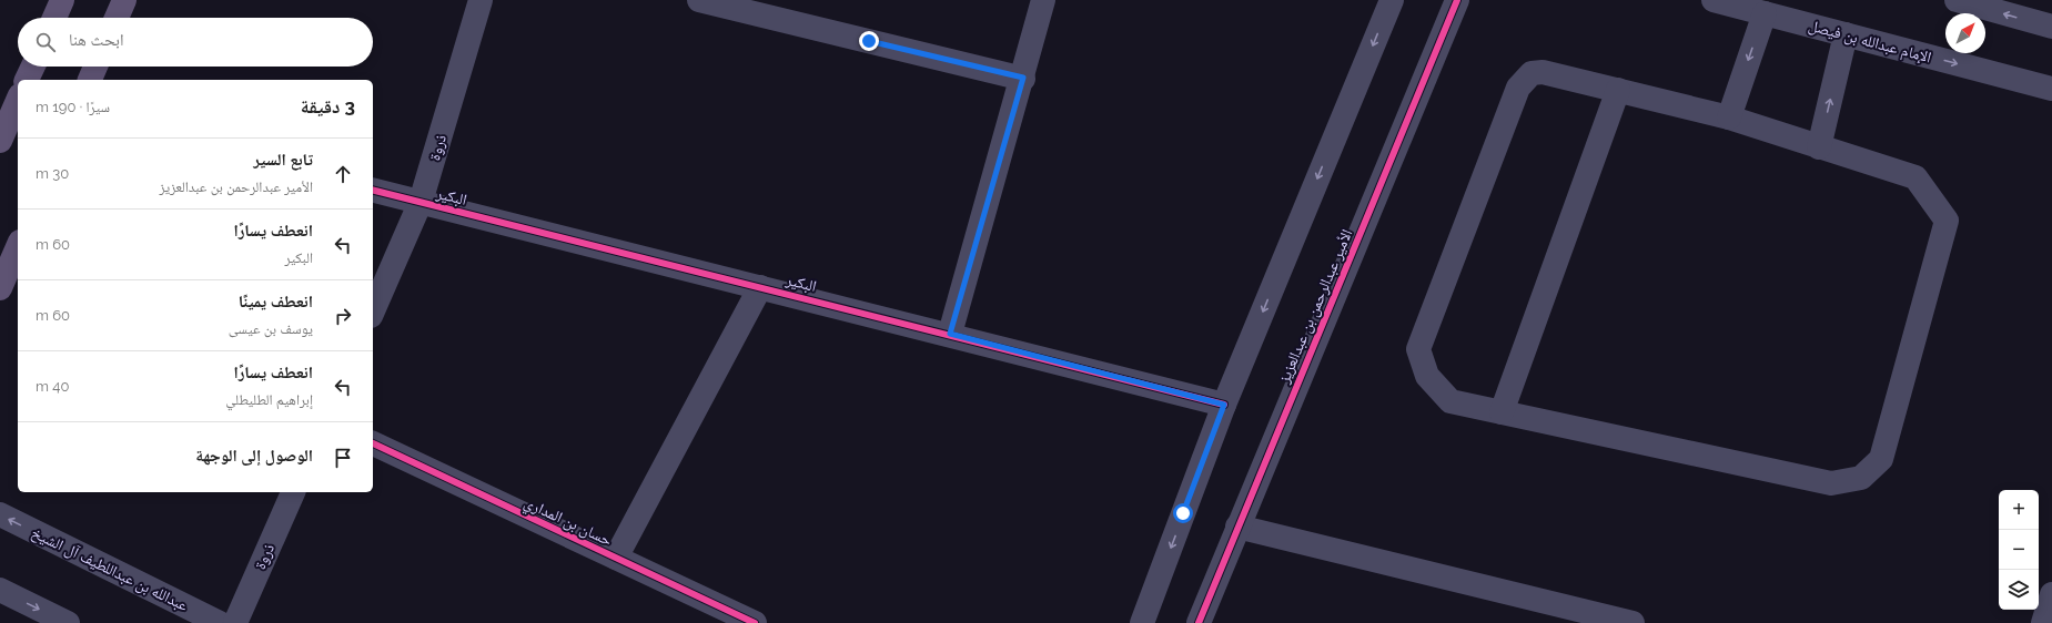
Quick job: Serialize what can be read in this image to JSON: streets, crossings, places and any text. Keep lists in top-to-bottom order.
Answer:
{
  "streets": {
    "street": [
      "الإمام عبدالله بن فيصل",
      "ذروة",
      "البكير",
      "الأمير عبدالرحمن بن عبدالعزيز",
      "حسان بن المداري",
      "عبدالله بن عبداللطيف آل الشيخ"
    ]
  },
  "crossings": [
    ["ذروة", "البكير"]
  ],
  "north": "top right",
  "page": {
    "search": "ابحث هنا",
    "heading": ["3 دقيقة", "سيرًا · 190 m"],
    "list": [
      ["تابع السير", "الأمير عبدالرحمن بن عبدالعزيز", "30 m"],
      ["انعطف يسارًا", "البكير", "60 m"],
      ["انعطف يمينًا", "يوسف بن عيسى", "60 m"],
      ["انعطف يسارًا", "إبراهيم الطليطلي", "40 m"],
      "الوصول إلى الوجهة"
    ],
    "map_buttons": ["+", "−"]
  }
}
